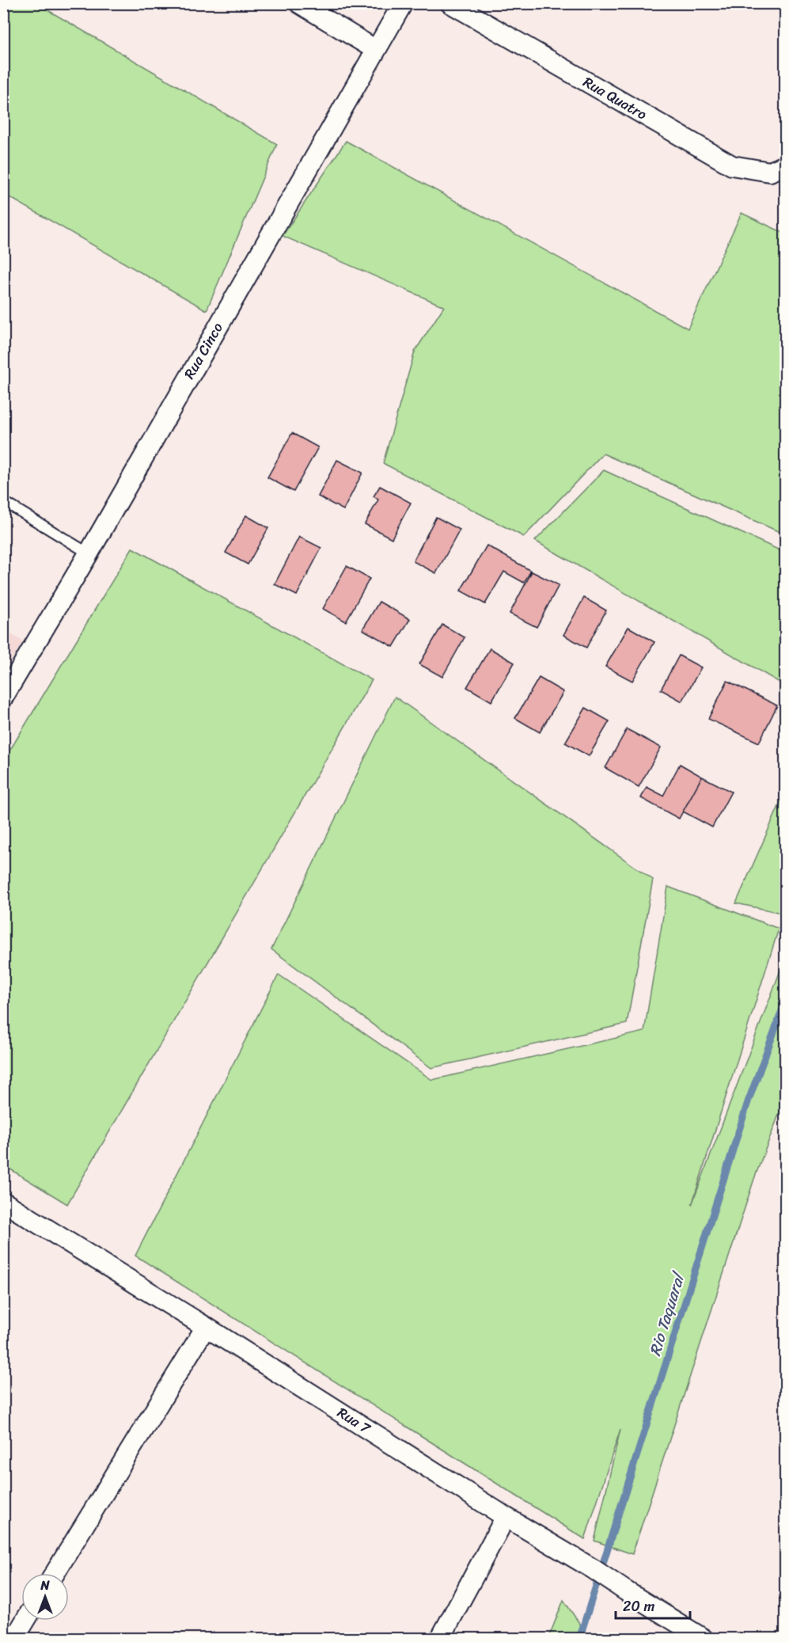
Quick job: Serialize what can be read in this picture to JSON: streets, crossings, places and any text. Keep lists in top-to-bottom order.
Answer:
{
  "streets": {
    "street": ["Rua Quatro", "Rua Cinco", "Rua 7"]
  },
  "water": ["Rio Taquaral"],
  "scale_bar": "20 m",
  "north": "top"
}
